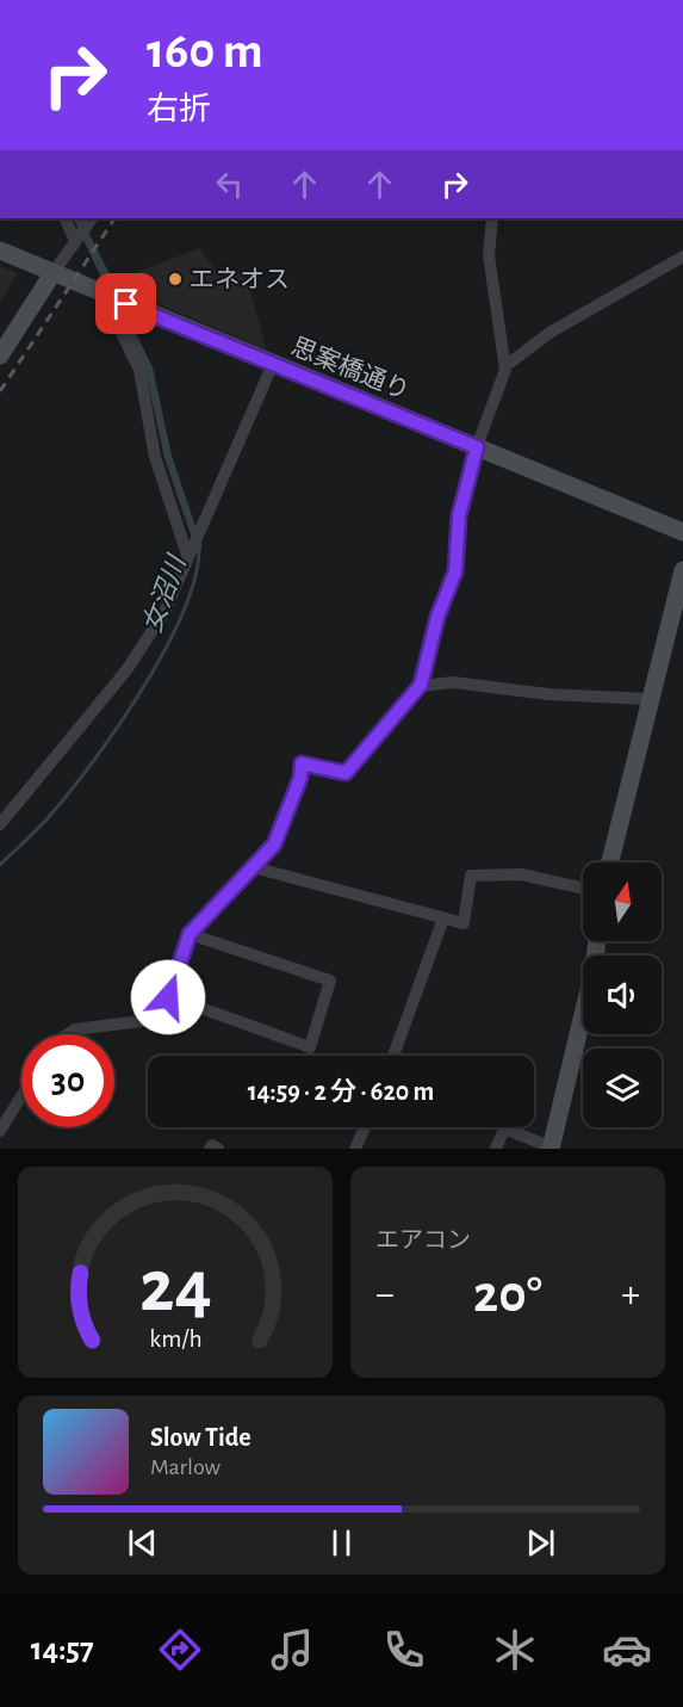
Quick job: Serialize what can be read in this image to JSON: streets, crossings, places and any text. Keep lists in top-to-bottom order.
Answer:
{
  "streets": {
    "street": ["思案橋通り"]
  },
  "water": ["女沼川"],
  "places": ["エネオス"],
  "north": "top",
  "page": {
    "turn": ["160 m", "右折"],
    "limit": "30",
    "trip": "14:59 · 2 分 · 620 m",
    "tile": "エアコン",
    "heat": ["−", "20°", "+"],
    "song": ["Slow Tide", "Marlow"],
    "tabs": "14:57",
    "gauge": ["24", "km/h"]
  }
}
